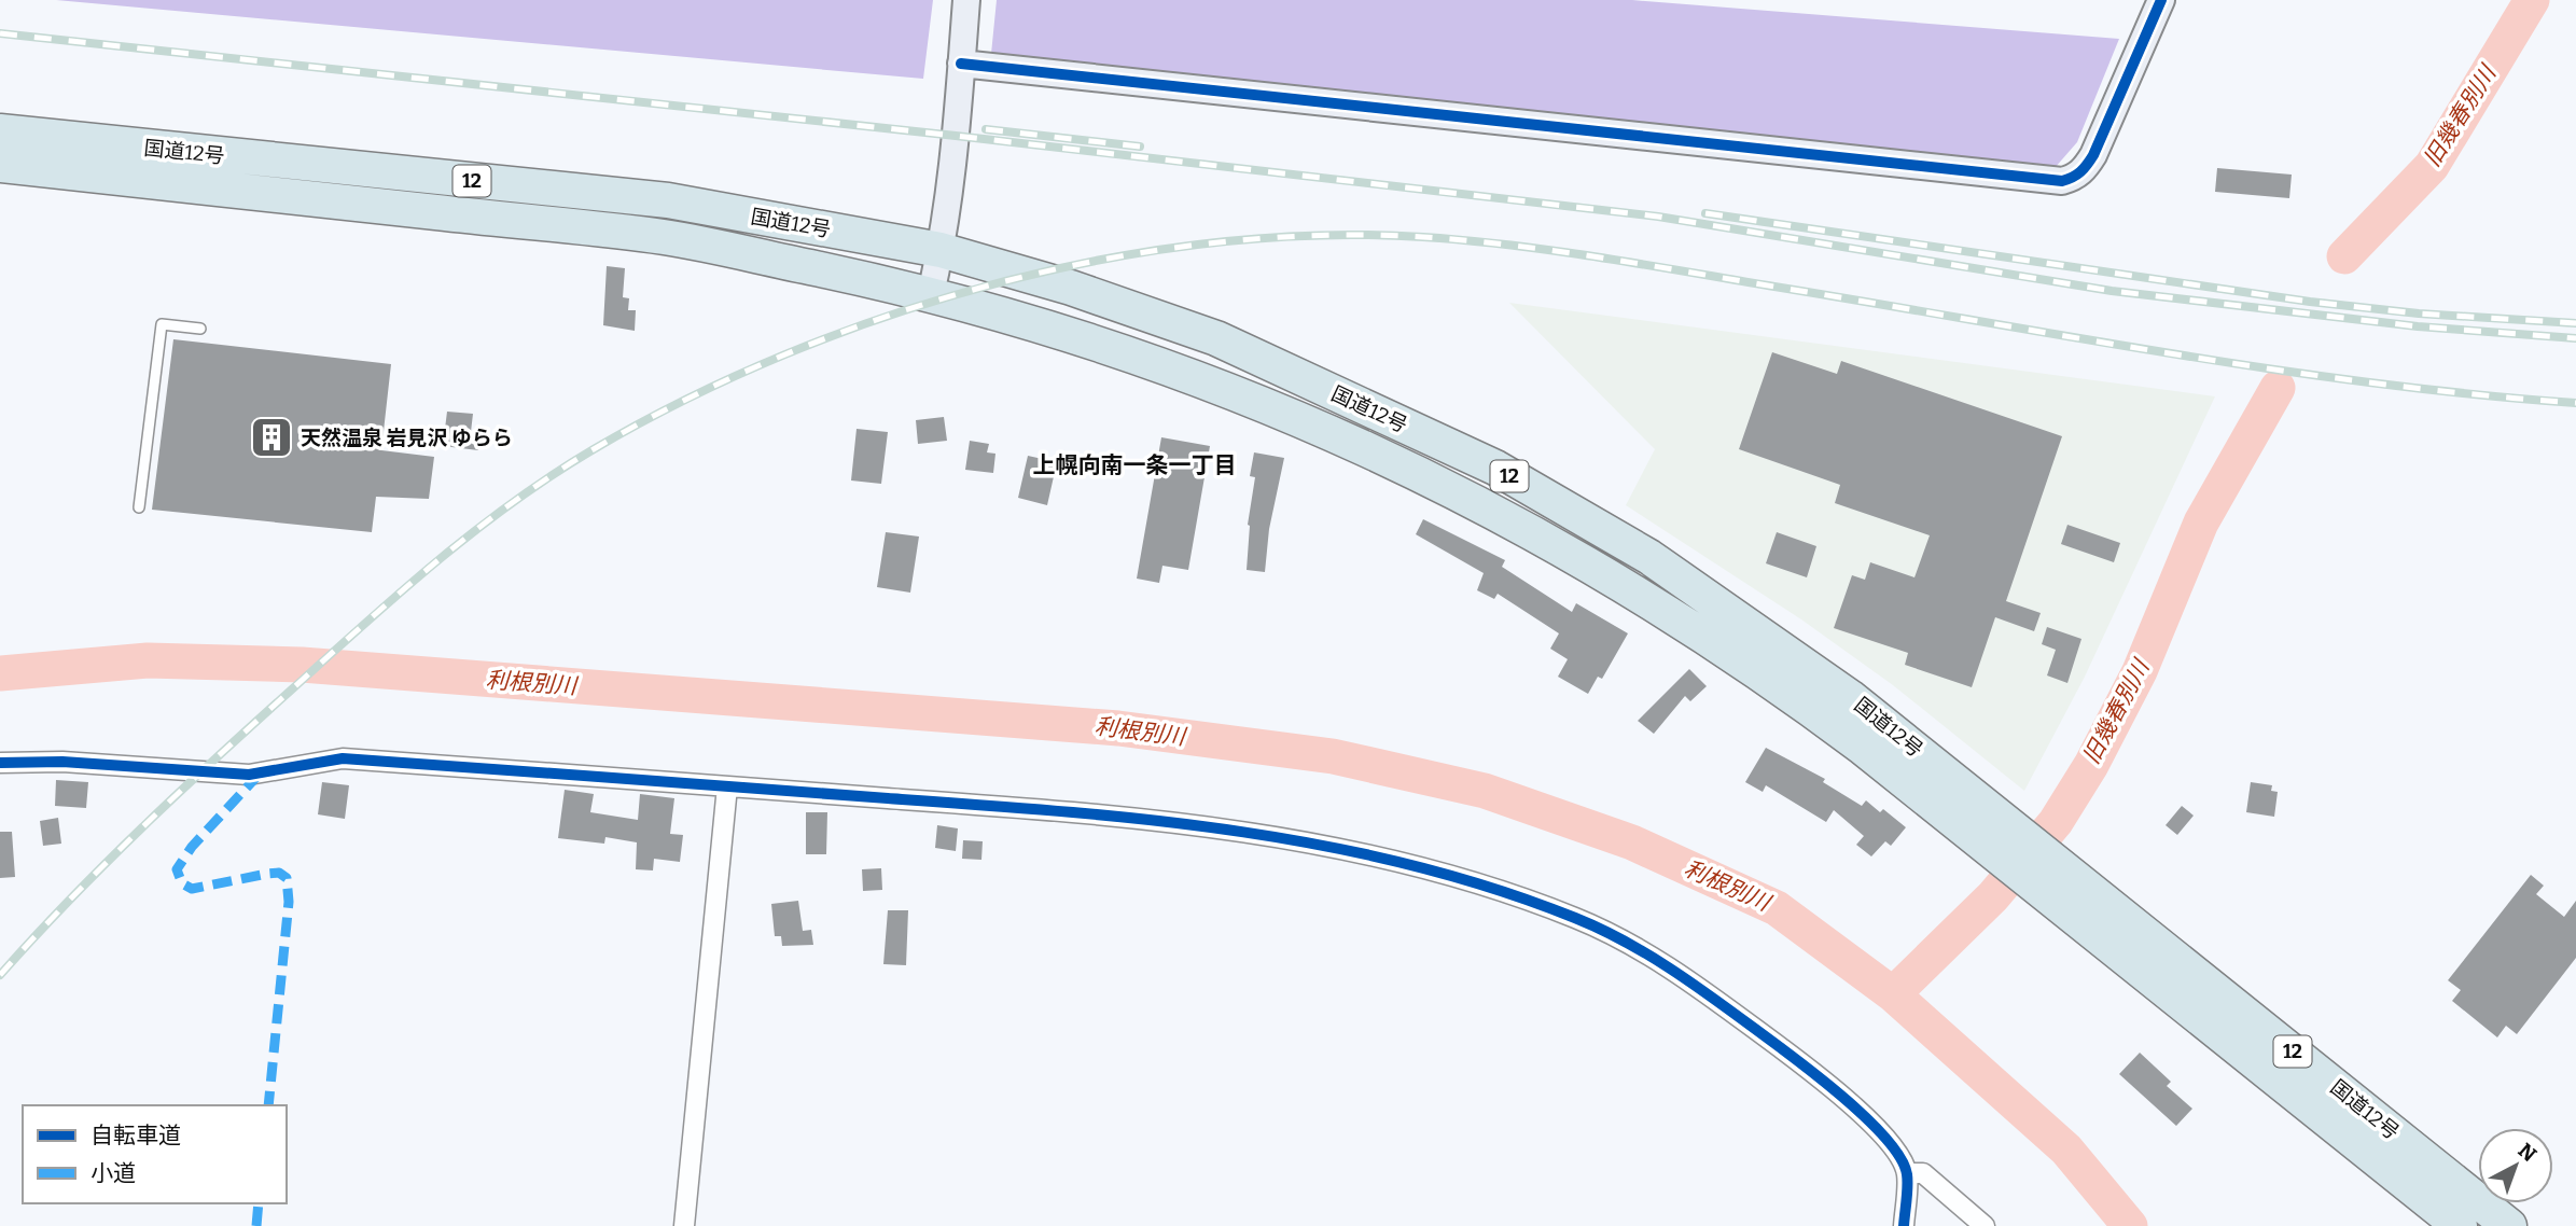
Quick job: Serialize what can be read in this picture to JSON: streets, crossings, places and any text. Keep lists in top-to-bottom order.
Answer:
{
  "streets": {
    "highway": ["国道12号", "12"]
  },
  "districts": ["上幌向南一条一丁目"],
  "water": ["旧幾春別川", "利根別川"],
  "places": {
    "building": ["天然温泉 岩見沢 ゆらら"]
  },
  "legend": ["自転車道", "小道"],
  "north": "top right"
}
